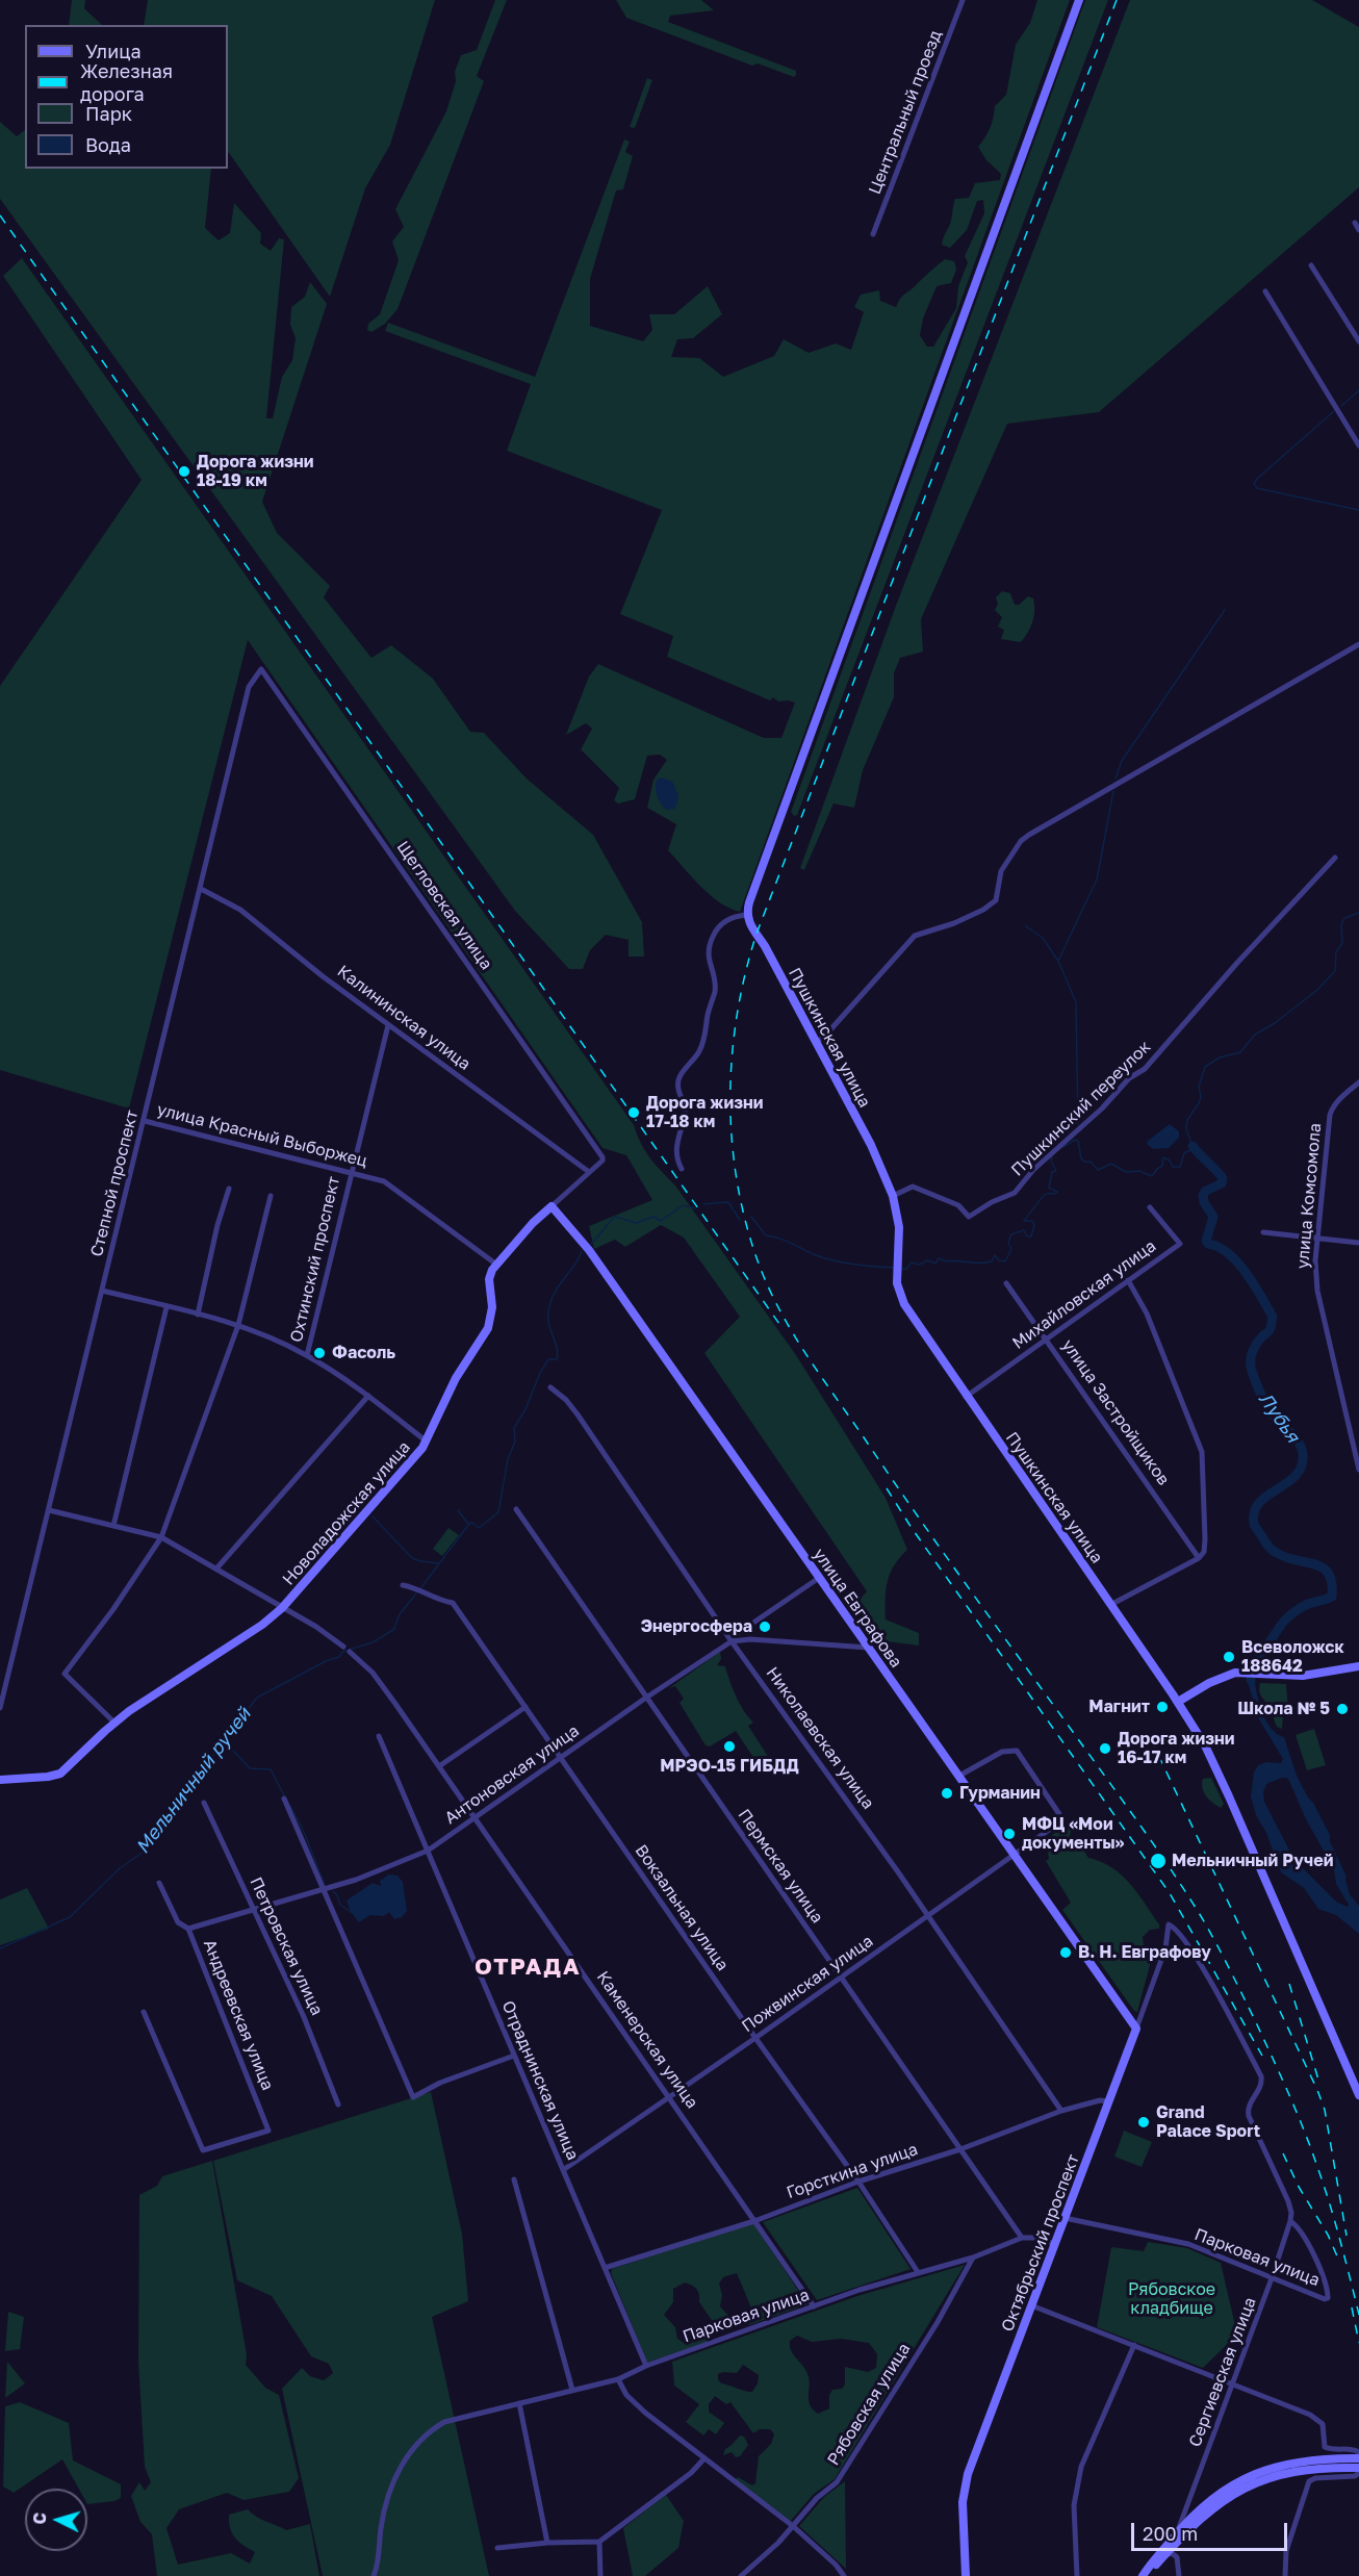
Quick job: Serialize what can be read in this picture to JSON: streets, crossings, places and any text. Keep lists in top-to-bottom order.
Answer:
{
  "streets": {
    "street": [
      "Центральный проезд",
      "Щегловская улица",
      "Калининская улица",
      "Пушкинская улица",
      "Пушкинский переулок",
      "улица Красный Выборжец",
      "Степной проспект",
      "улица Комсомола",
      "Охтинский проспект",
      "Михайловская улица",
      "улица Застройщиков",
      "Новоладожская улица",
      "улица Евграфова",
      "Николаевская улица",
      "Антоновская улица",
      "Пермская улица",
      "Вокзальная улица",
      "Петровская улица",
      "Пожвинская улица",
      "Андреевская улица",
      "Каменерская улица",
      "Отраднинская улица",
      "Горсткина улица",
      "Октябрьский проспект",
      "Парковая улица",
      "Сергиевская улица",
      "Рябовская улица"
    ]
  },
  "crossings": [
    ["Щегловская улица", "Калининская улица"],
    ["Щегловская улица", "Степной проспект"],
    ["Калининская улица", "Степной проспект"],
    ["Калининская улица", "Охтинский проспект"],
    ["Пушкинская улица", "Пушкинский переулок"],
    ["Пушкинская улица", "Михайловская улица"],
    ["улица Красный Выборжец", "Степной проспект"],
    ["улица Красный Выборжец", "Охтинский проспект"],
    ["улица Красный Выборжец", "Новоладожская улица"],
    ["Михайловская улица", "улица Застройщиков"],
    ["улица Евграфова", "Антоновская улица"],
    ["улица Евграфова", "Пожвинская улица"],
    ["улица Евграфова", "Октябрьский проспект"],
    ["Николаевская улица", "Антоновская улица"],
    ["Николаевская улица", "Пожвинская улица"],
    ["Николаевская улица", "Горсткина улица"],
    ["Антоновская улица", "Пермская улица"],
    ["Антоновская улица", "Вокзальная улица"],
    ["Антоновская улица", "Петровская улица"],
    ["Антоновская улица", "Андреевская улица"],
    ["Антоновская улица", "Каменерская улица"],
    ["Антоновская улица", "Отраднинская улица"],
    ["Пермская улица", "Пожвинская улица"],
    ["Пермская улица", "Горсткина улица"],
    ["Пермская улица", "Парковая улица"],
    ["Вокзальная улица", "Пожвинская улица"],
    ["Вокзальная улица", "Горсткина улица"],
    ["Вокзальная улица", "Парковая улица"],
    ["Пожвинская улица", "Каменерская улица"],
    ["Пожвинская улица", "Отраднинская улица"],
    ["Каменерская улица", "Горсткина улица"],
    ["Каменерская улица", "Парковая улица"],
    ["Отраднинская улица", "Горсткина улица"],
    ["Отраднинская улица", "Парковая улица"],
    ["Горсткина улица", "Октябрьский проспект"],
    ["Октябрьский проспект", "Парковая улица"],
    ["Октябрьский проспект", "Сергиевская улица"],
    ["Парковая улица", "Сергиевская улица"],
    ["Парковая улица", "Рябовская улица"]
  ],
  "districts": ["ОТРАДА"],
  "water": ["Лубья", "Мельничный ручей"],
  "parks": ["Рябовское кладбище"],
  "places": [
    "Дорога жизни 18-19 км",
    "Дорога жизни 17-18 км",
    "Фасоль",
    "Энергосфера",
    "Всеволожск 188642",
    "Магнит",
    "Школа № 5",
    "МРЭО-15 ГИБДД",
    "Дорога жизни 16-17 км",
    "Гурманин",
    "МФЦ «Мои документы»",
    "Мельничный Ручей",
    "В. Н. Евграфову",
    "Grand Palace Sport"
  ],
  "legend": [
    "Улица",
    "Железная дорога",
    "Парк",
    "Вода"
  ],
  "scale_bar": "200 m",
  "north": "left"
}
